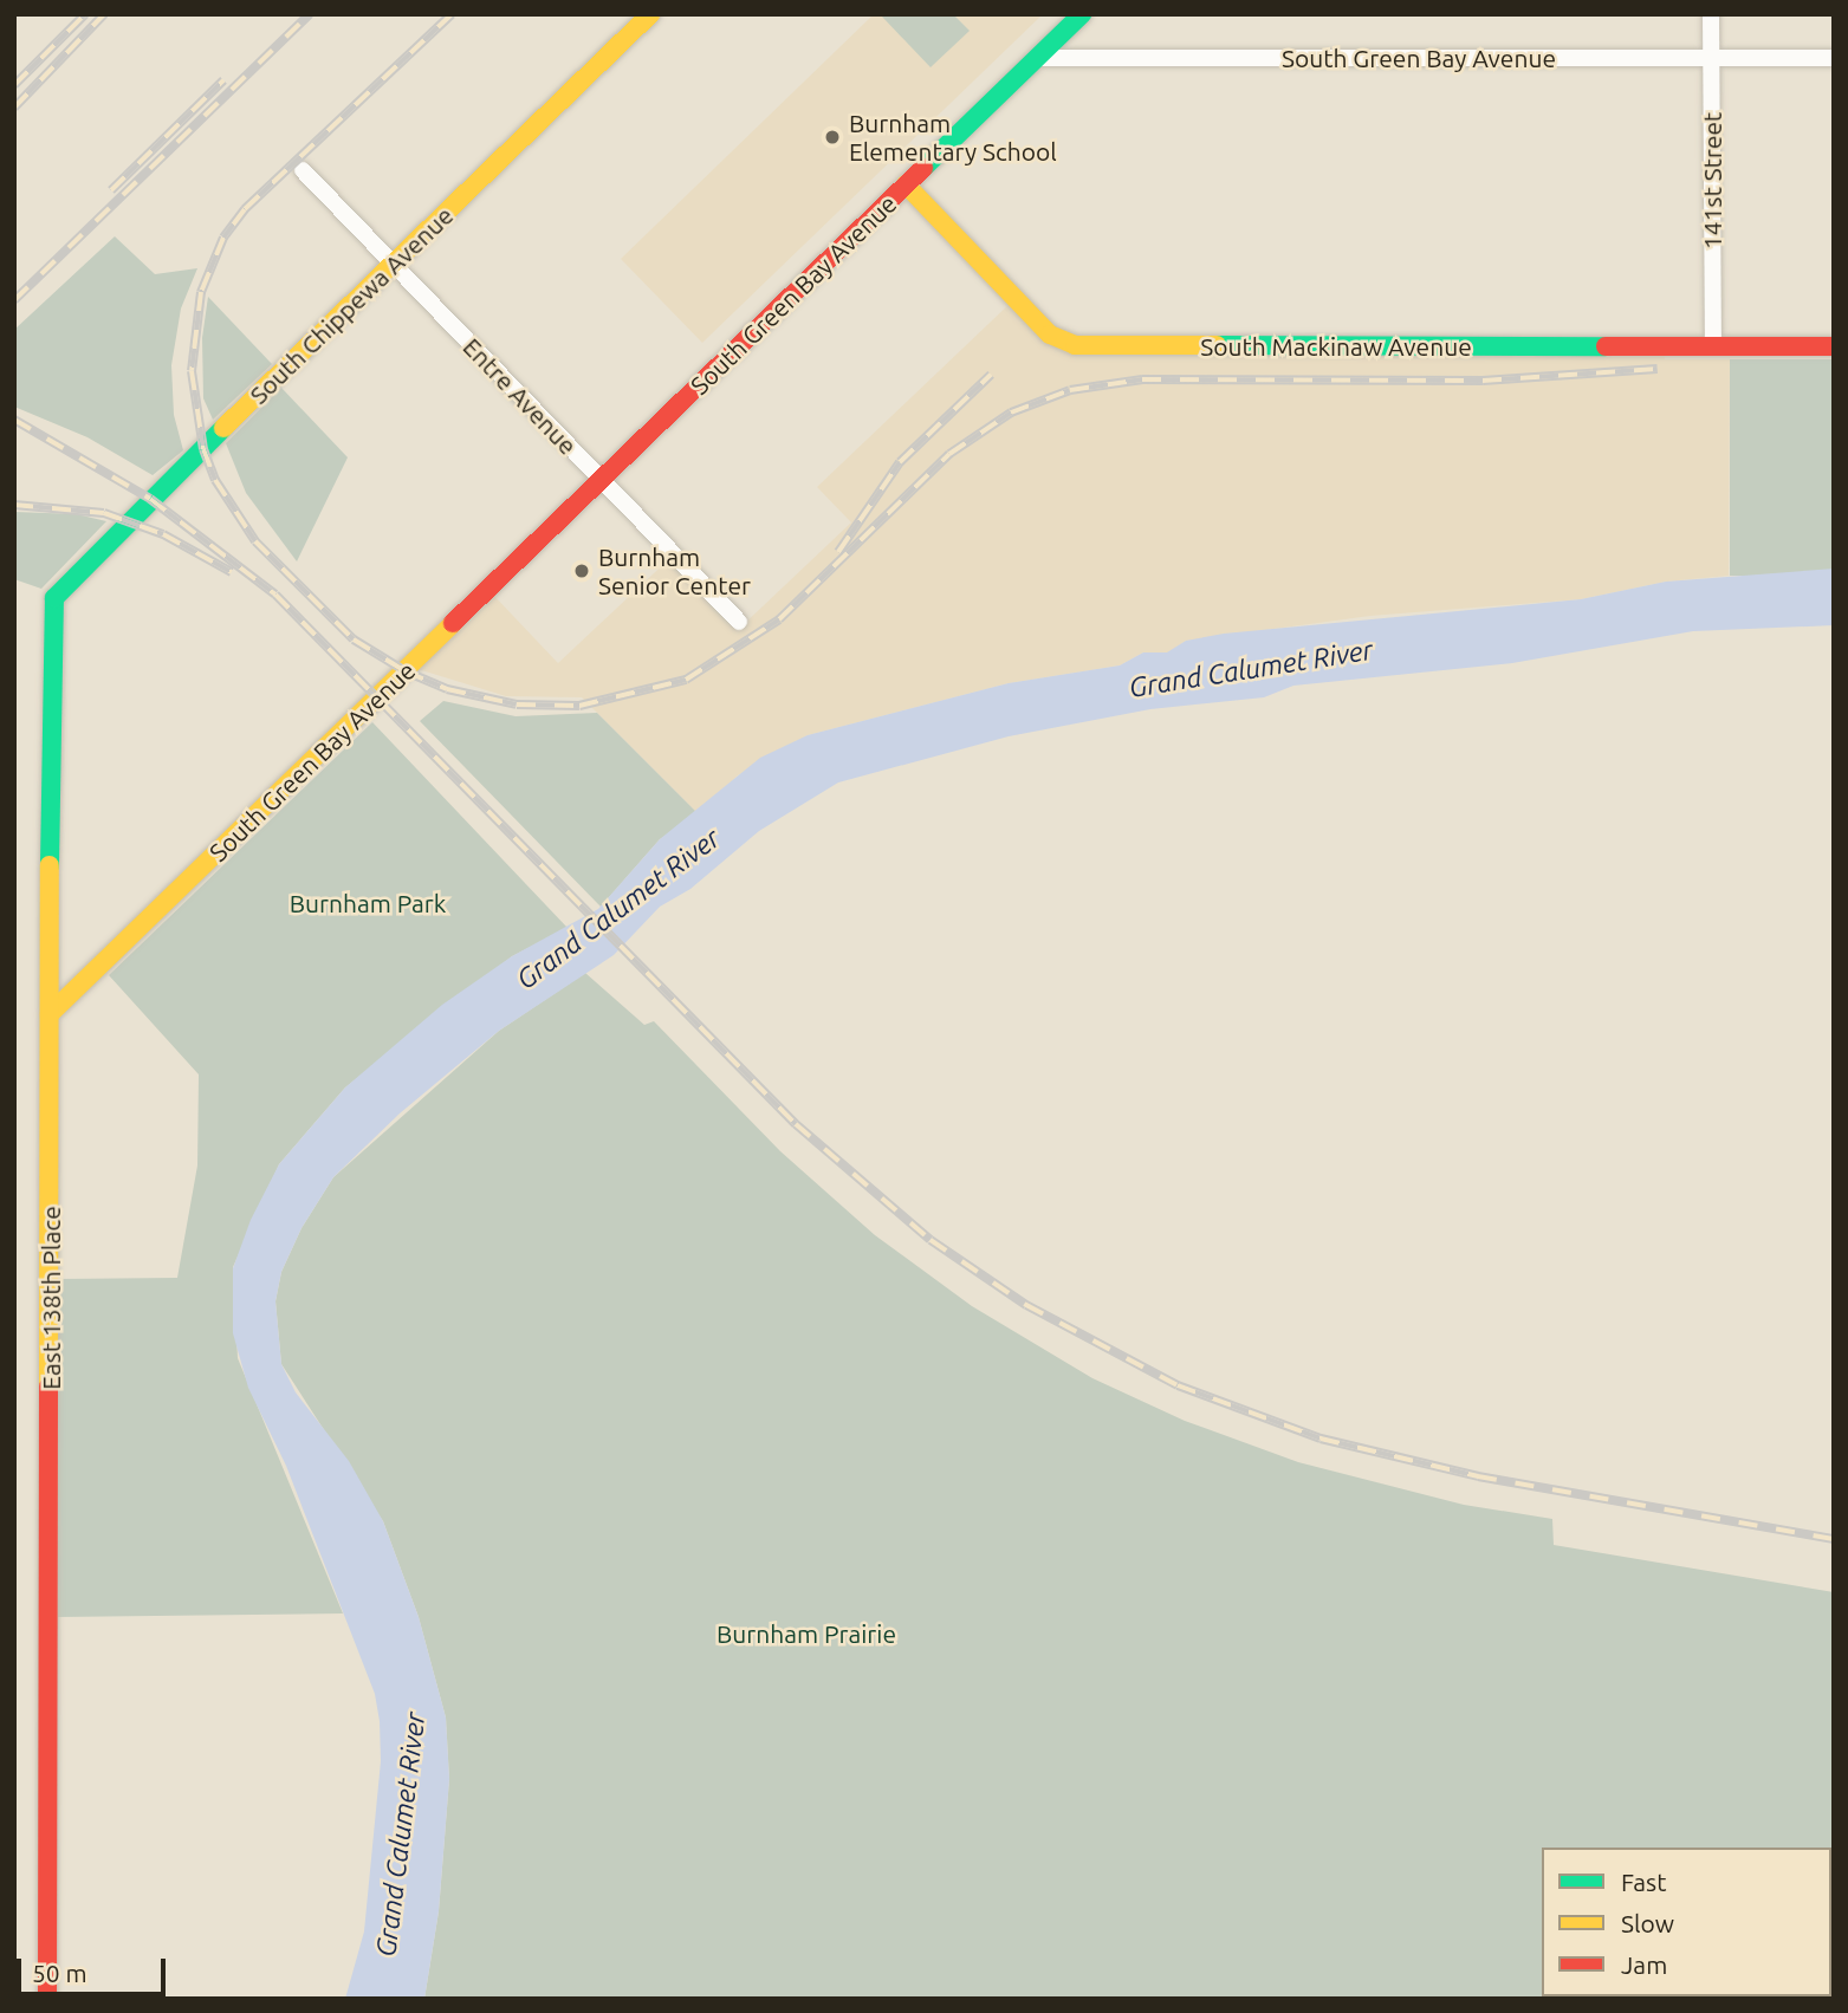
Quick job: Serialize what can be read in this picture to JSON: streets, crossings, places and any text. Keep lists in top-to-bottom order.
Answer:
{
  "streets": {
    "street": [
      "South Green Bay Avenue",
      "141st Street",
      "South Chippewa Avenue",
      "South Mackinaw Avenue",
      "Entre Avenue",
      "East 138th Place"
    ]
  },
  "crossings": [
    ["South Green Bay Avenue", "141st Street"],
    ["South Green Bay Avenue", "South Mackinaw Avenue"],
    ["South Green Bay Avenue", "Entre Avenue"],
    ["South Green Bay Avenue", "East 138th Place"],
    ["141st Street", "South Mackinaw Avenue"],
    ["South Chippewa Avenue", "Entre Avenue"],
    ["South Chippewa Avenue", "East 138th Place"]
  ],
  "water": ["Grand Calumet River"],
  "parks": ["Burnham Park", "Burnham Prairie"],
  "places": ["Burnham Elementary School", "Burnham Senior Center"],
  "legend": ["Fast", "Slow", "Jam"],
  "scale_bar": "50 m"
}
